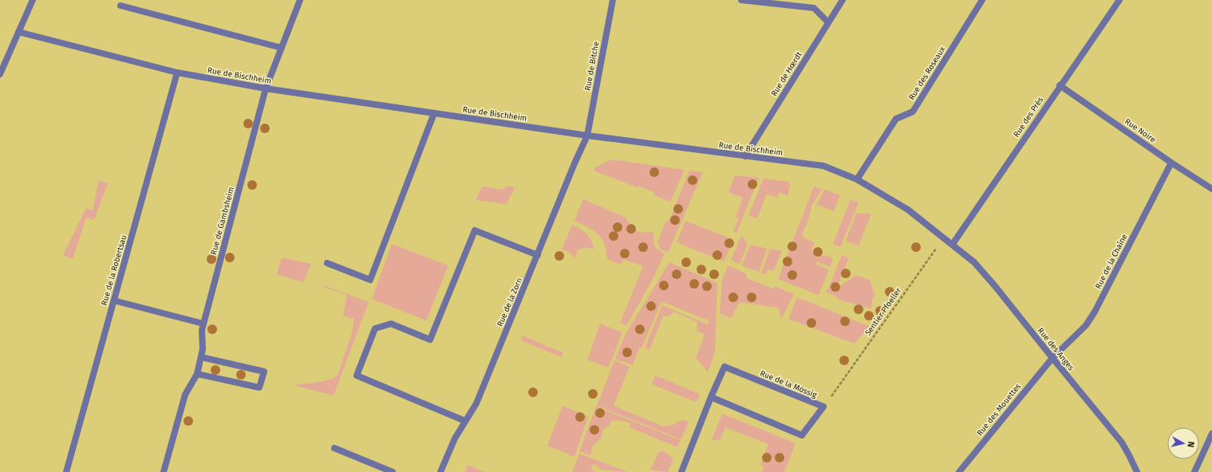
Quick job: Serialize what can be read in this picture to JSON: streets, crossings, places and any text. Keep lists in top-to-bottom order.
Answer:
{
  "streets": {
    "street": [
      "Rue de Bitche",
      "Rue des Roseaux",
      "Rue de Hœrdt",
      "Rue de Bischheim",
      "Rue des Prés",
      "Rue Noire",
      "Rue de Gambsheim",
      "Rue de la Chaîne",
      "Rue de la Robertsau",
      "Rue de la Zorn",
      "Rue des Anges",
      "Rue de la Mossig",
      "Rue des Mouettes"
    ],
    "path": ["Sentier Pfoeller"]
  },
  "crossings": [
    ["Rue de Bitche", "Rue de Bischheim"],
    ["Rue de Bitche", "Rue de la Zorn"],
    ["Rue des Roseaux", "Rue de Bischheim"],
    ["Rue de Hœrdt", "Rue de Bischheim"],
    ["Rue de Bischheim", "Rue des Prés"],
    ["Rue de Bischheim", "Rue de Gambsheim"],
    ["Rue de Bischheim", "Rue de la Robertsau"],
    ["Rue de Bischheim", "Rue de la Zorn"],
    ["Rue de Bischheim", "Sentier Pfoeller"],
    ["Rue de Bischheim", "Rue des Anges"],
    ["Rue des Prés", "Rue Noire"],
    ["Rue des Prés", "Rue des Anges"],
    ["Rue Noire", "Rue de la Chaîne"],
    ["Rue de la Chaîne", "Rue des Anges"],
    ["Rue de la Chaîne", "Rue des Mouettes"],
    ["Rue des Anges", "Rue des Mouettes"]
  ],
  "north": "right"
}
